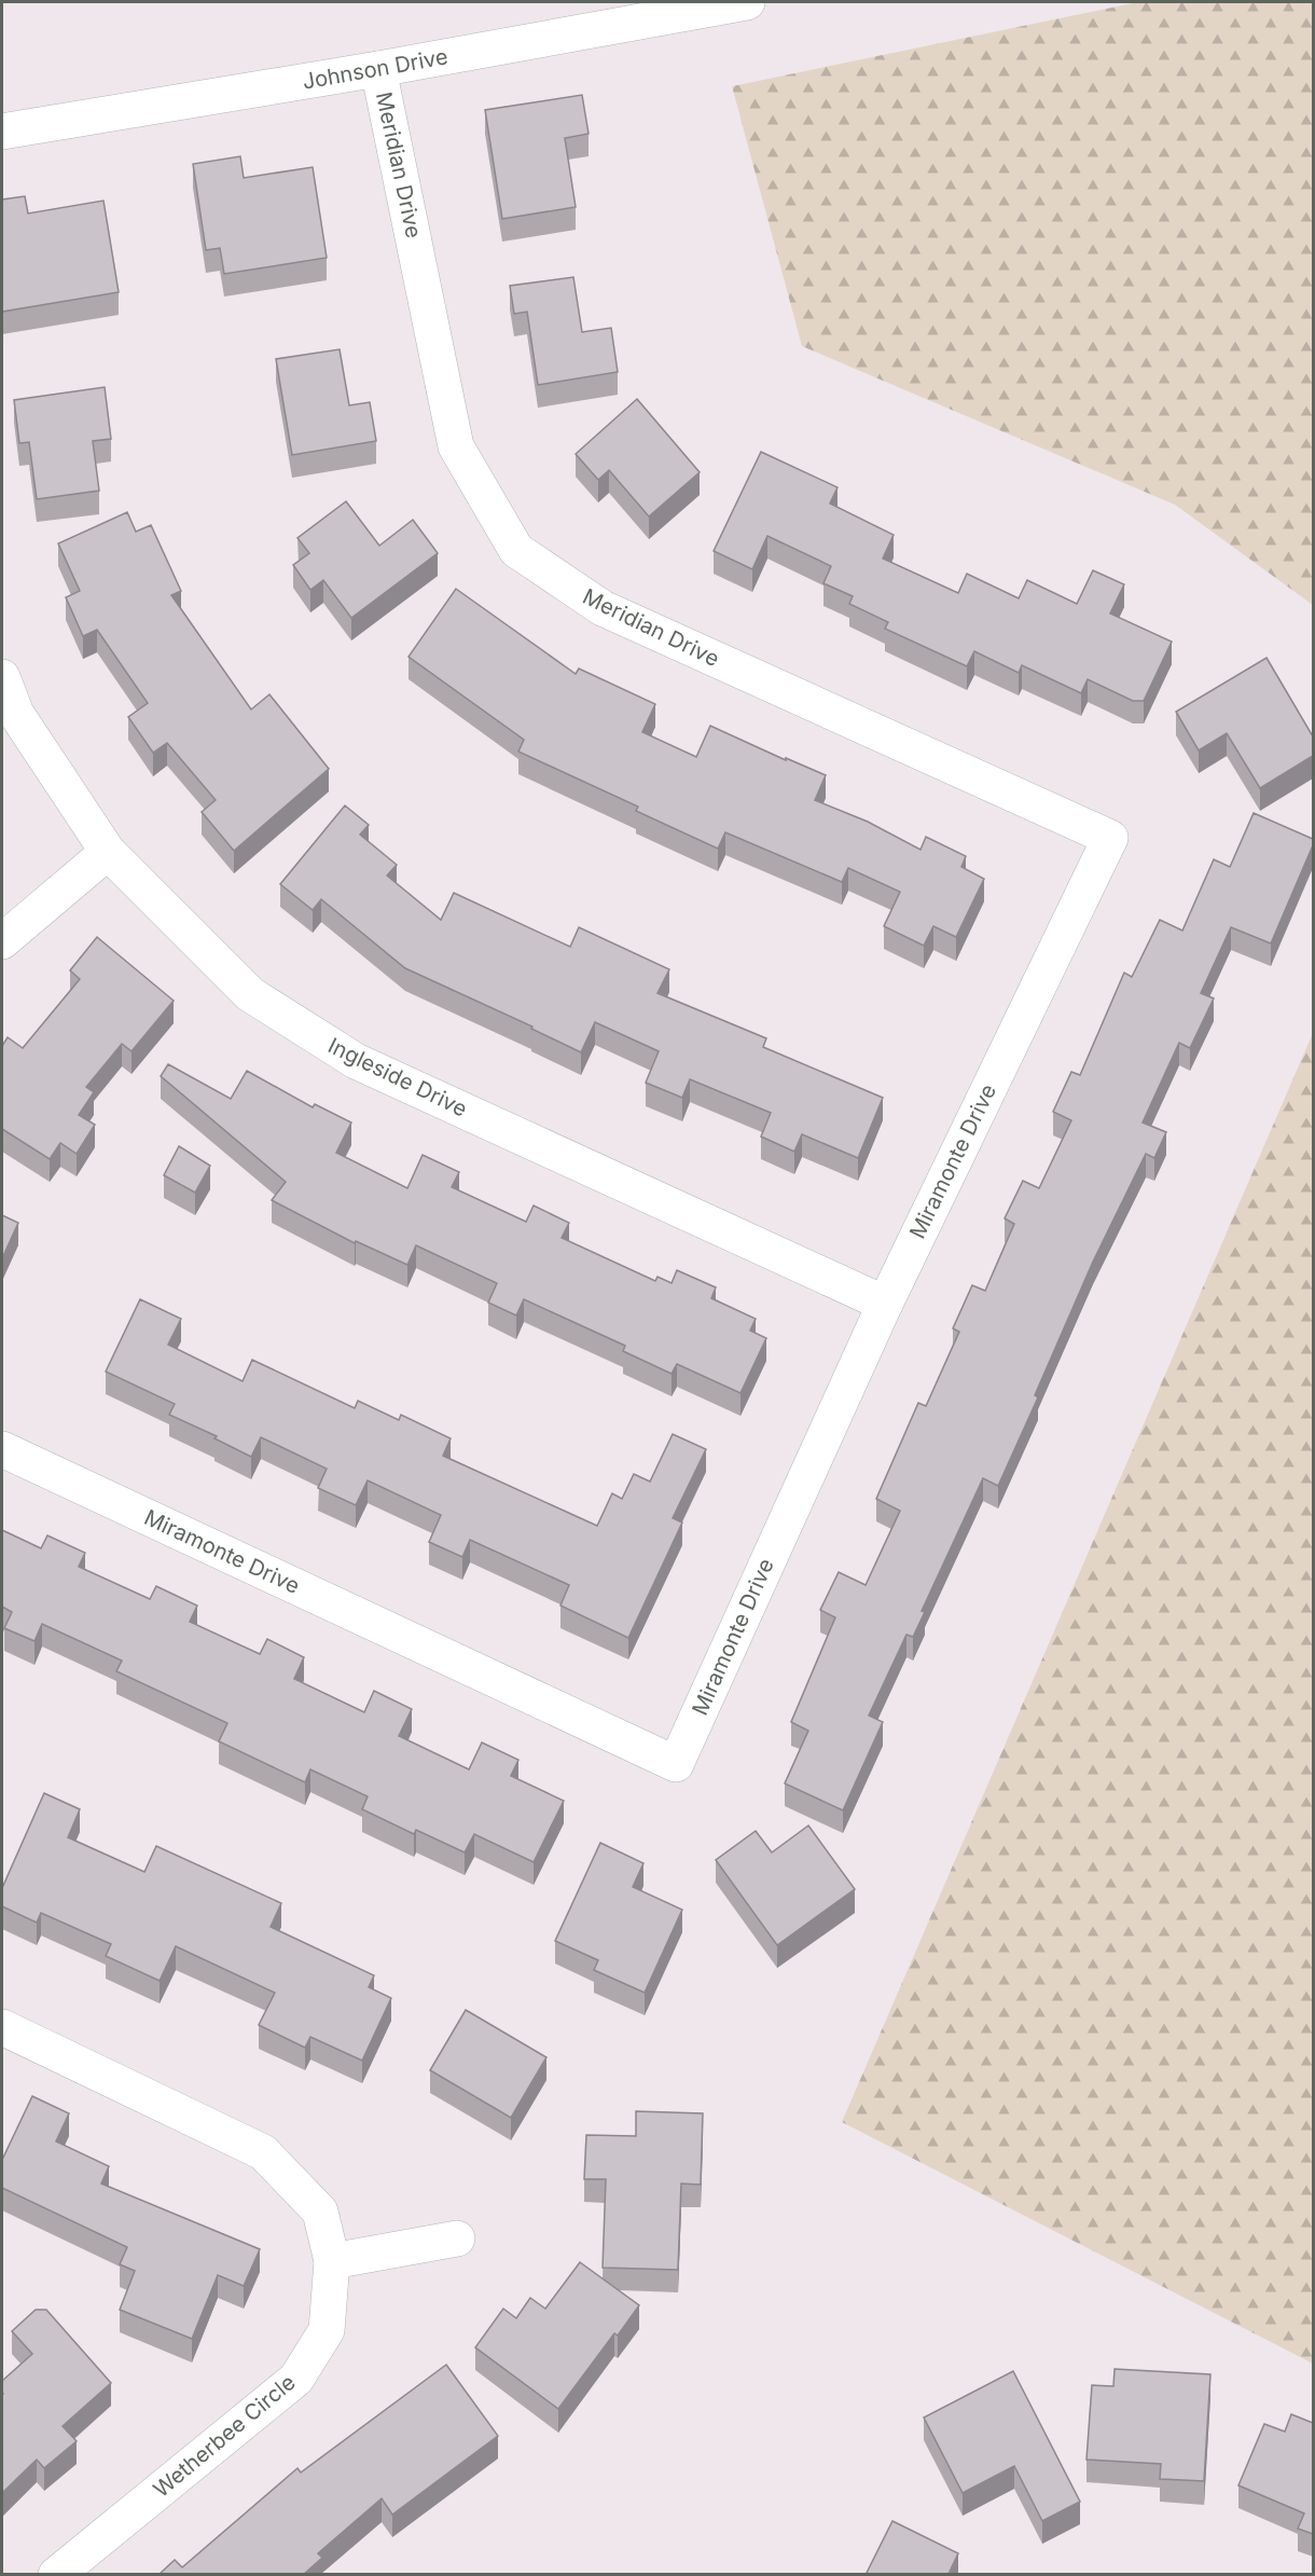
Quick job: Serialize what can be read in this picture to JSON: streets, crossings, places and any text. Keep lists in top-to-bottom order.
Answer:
{
  "streets": {
    "street": [
      "Johnson Drive",
      "Meridian Drive",
      "Ingleside Drive",
      "Miramonte Drive",
      "Wetherbee Circle"
    ]
  },
  "crossings": [
    ["Johnson Drive", "Meridian Drive"],
    ["Meridian Drive", "Miramonte Drive"],
    ["Ingleside Drive", "Miramonte Drive"]
  ]
}
